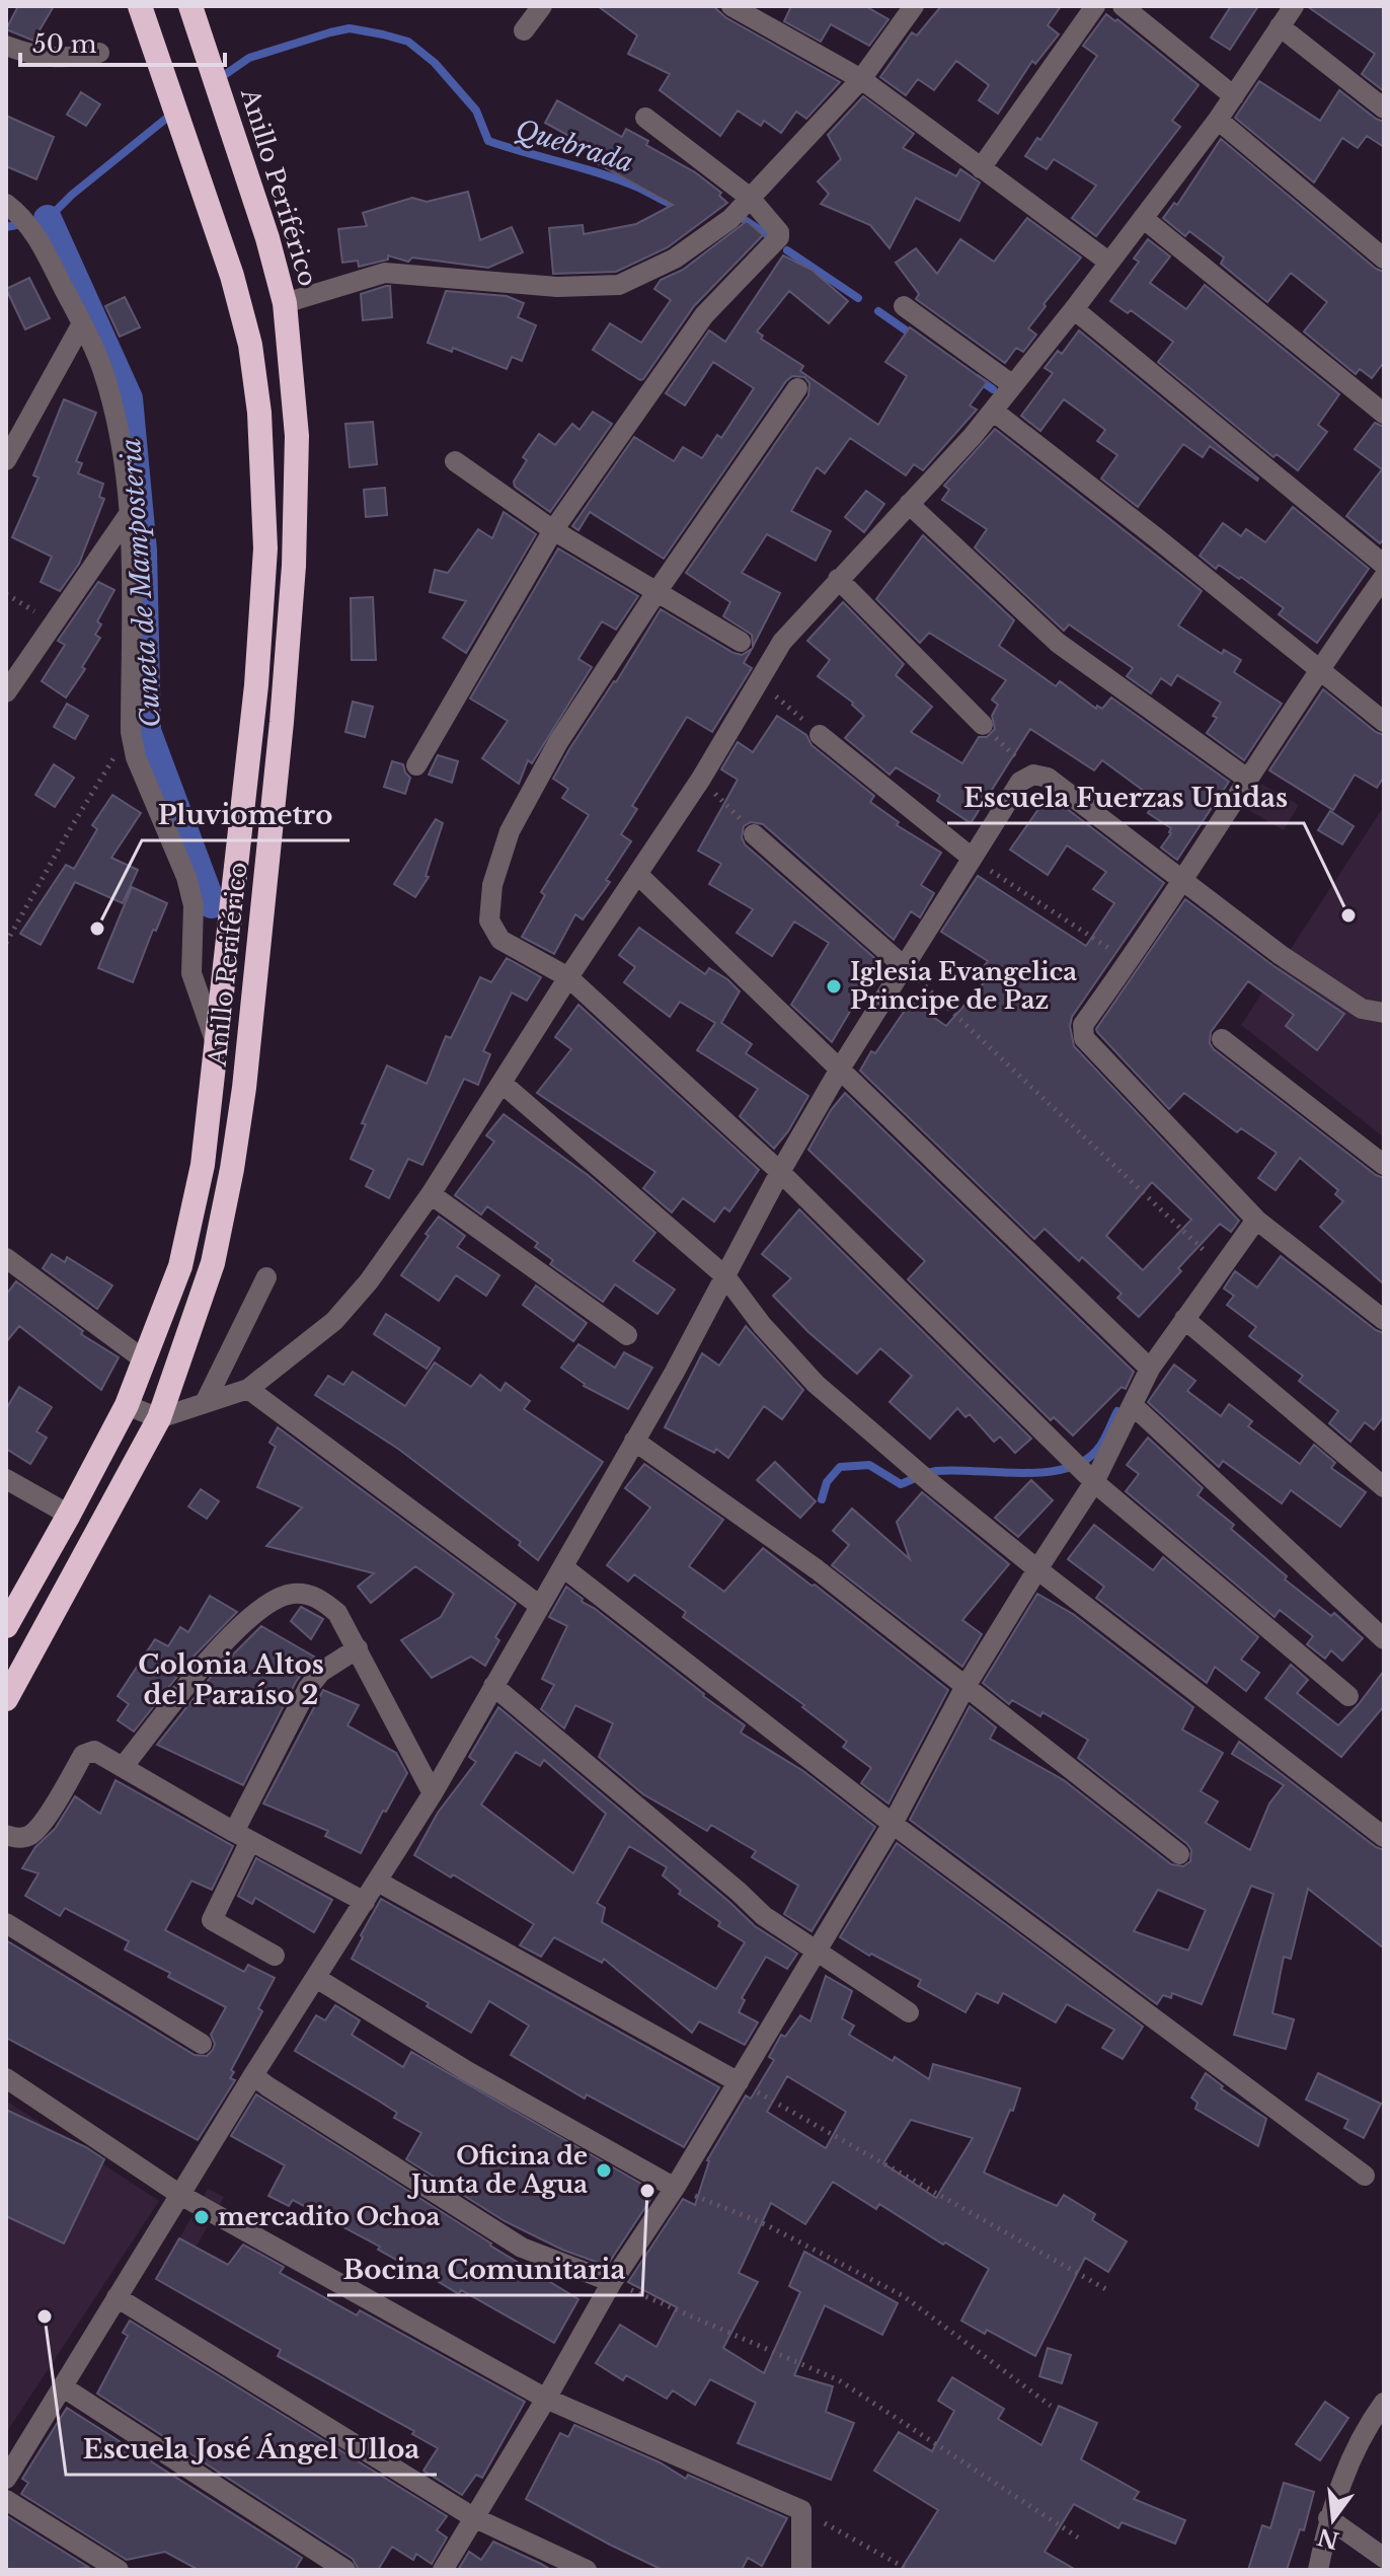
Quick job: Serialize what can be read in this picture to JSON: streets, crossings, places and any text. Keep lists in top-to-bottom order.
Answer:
{
  "streets": {
    "highway": ["Anillo Periférico"]
  },
  "districts": ["Colonia Altos del Paraíso 2"],
  "water": ["Quebrada", "Cuneta de Mamposteria"],
  "places": [
    "Escuela Fuerzas Unidas",
    "Pluviometro",
    "Iglesia Evangelica Principe de Paz",
    "Oficina de Junta de Agua",
    "Bocina Comunitaria",
    "mercadito Ochoa",
    "Escuela José Ángel Ulloa"
  ],
  "scale_bar": "50 m",
  "north": "bottom"
}
